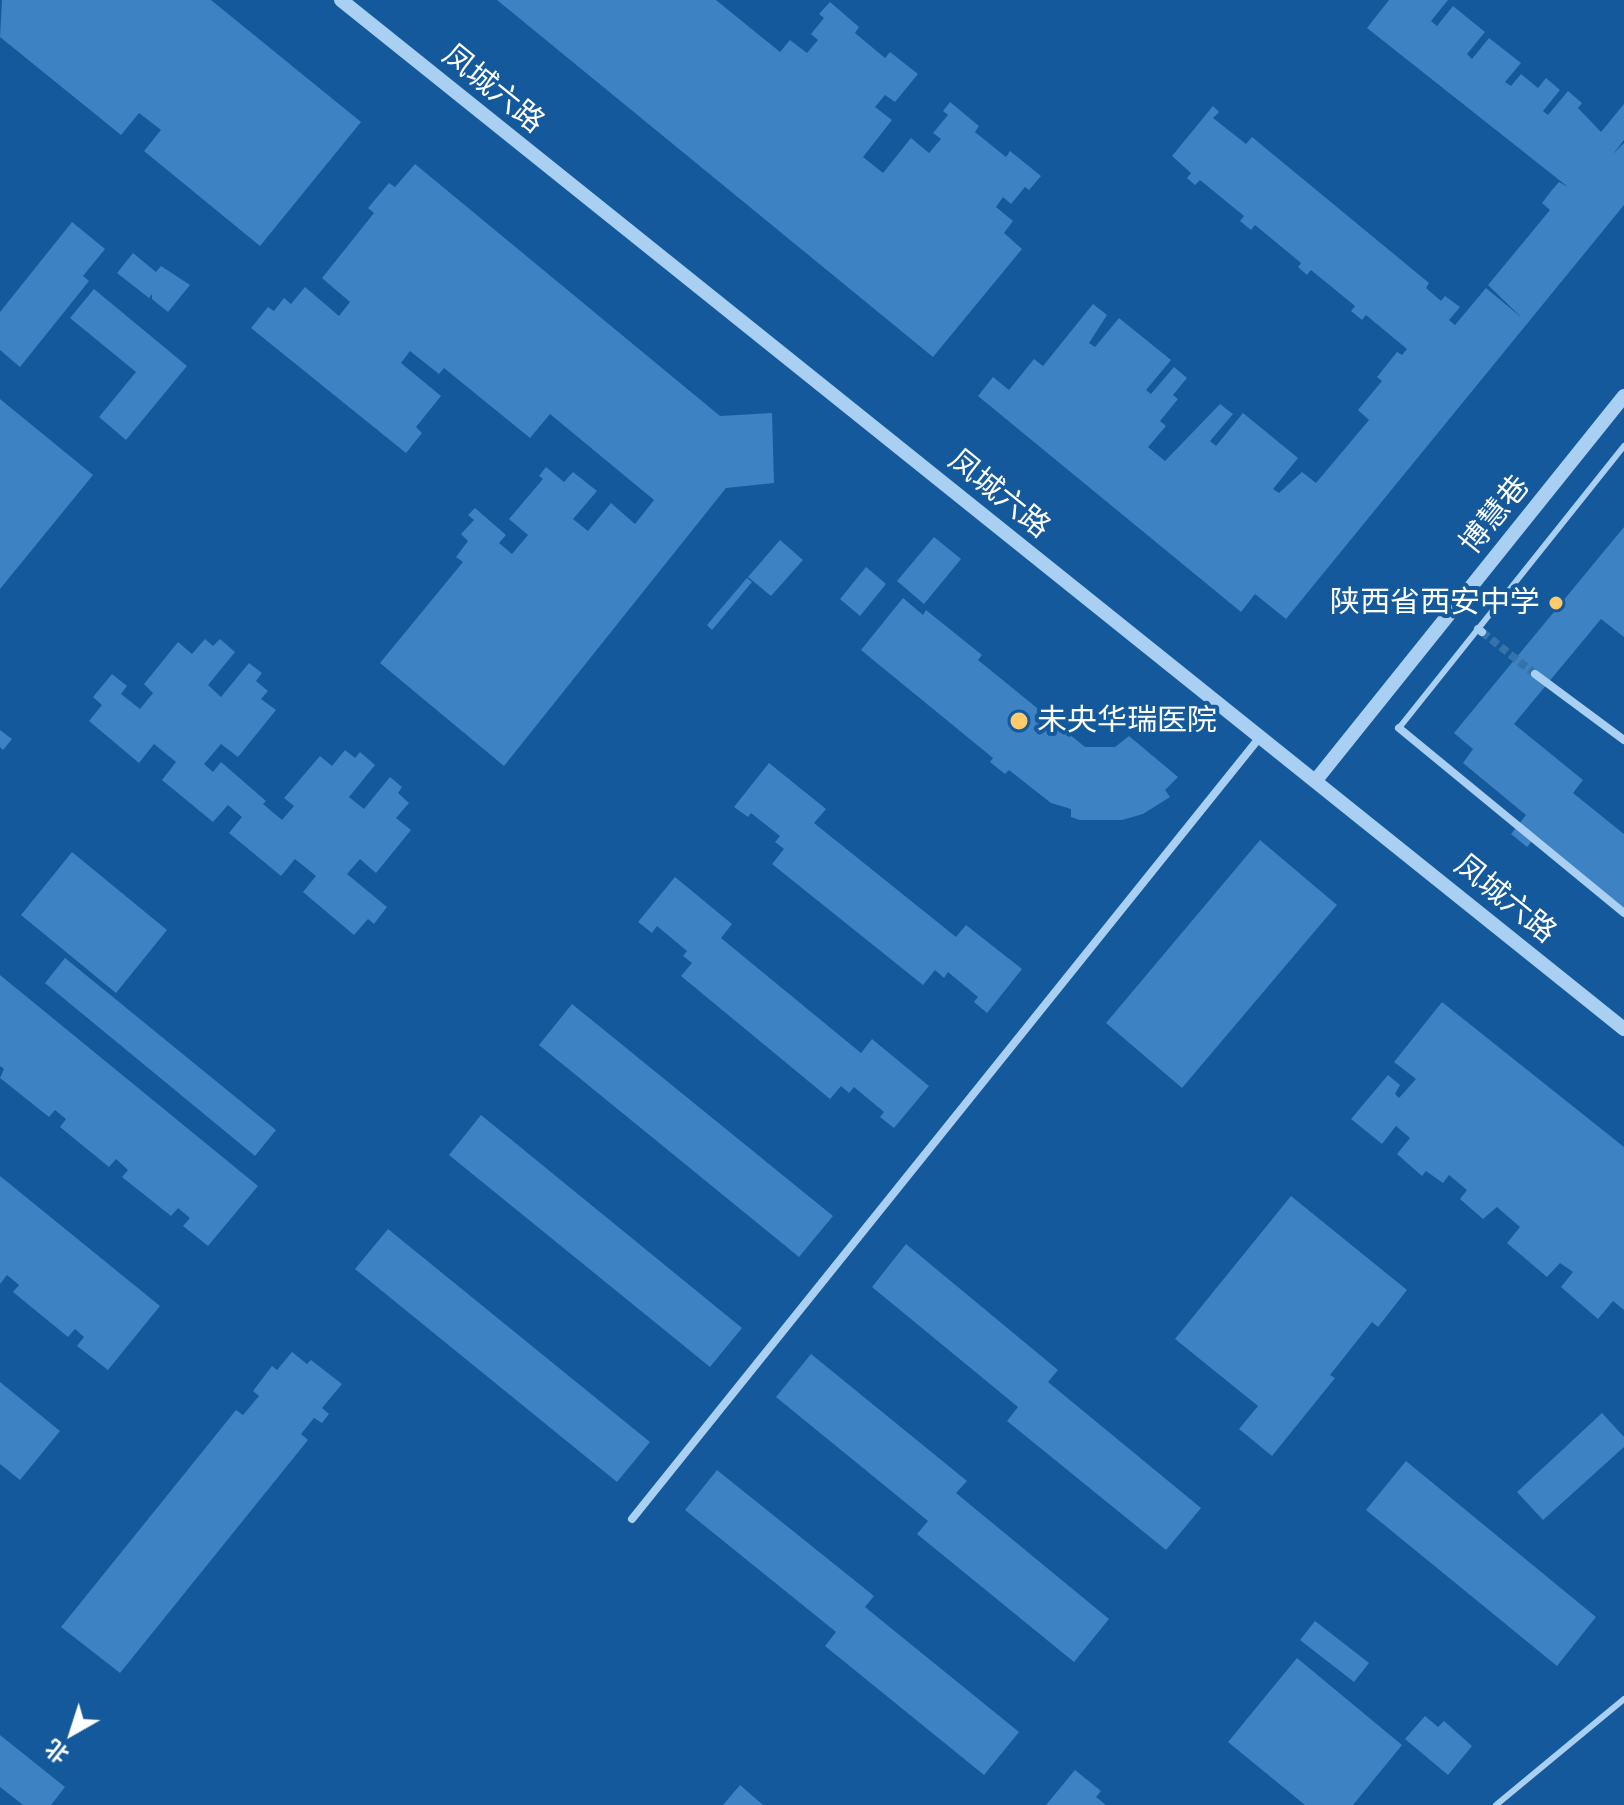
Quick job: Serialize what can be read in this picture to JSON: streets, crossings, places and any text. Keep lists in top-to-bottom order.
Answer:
{
  "streets": {
    "street": ["凤城六路", "博慧巷"]
  },
  "crossings": [
    ["凤城六路", "博慧巷"]
  ],
  "places": ["陕西省西安中学", "未央华瑞医院"],
  "north": "bottom left"
}
